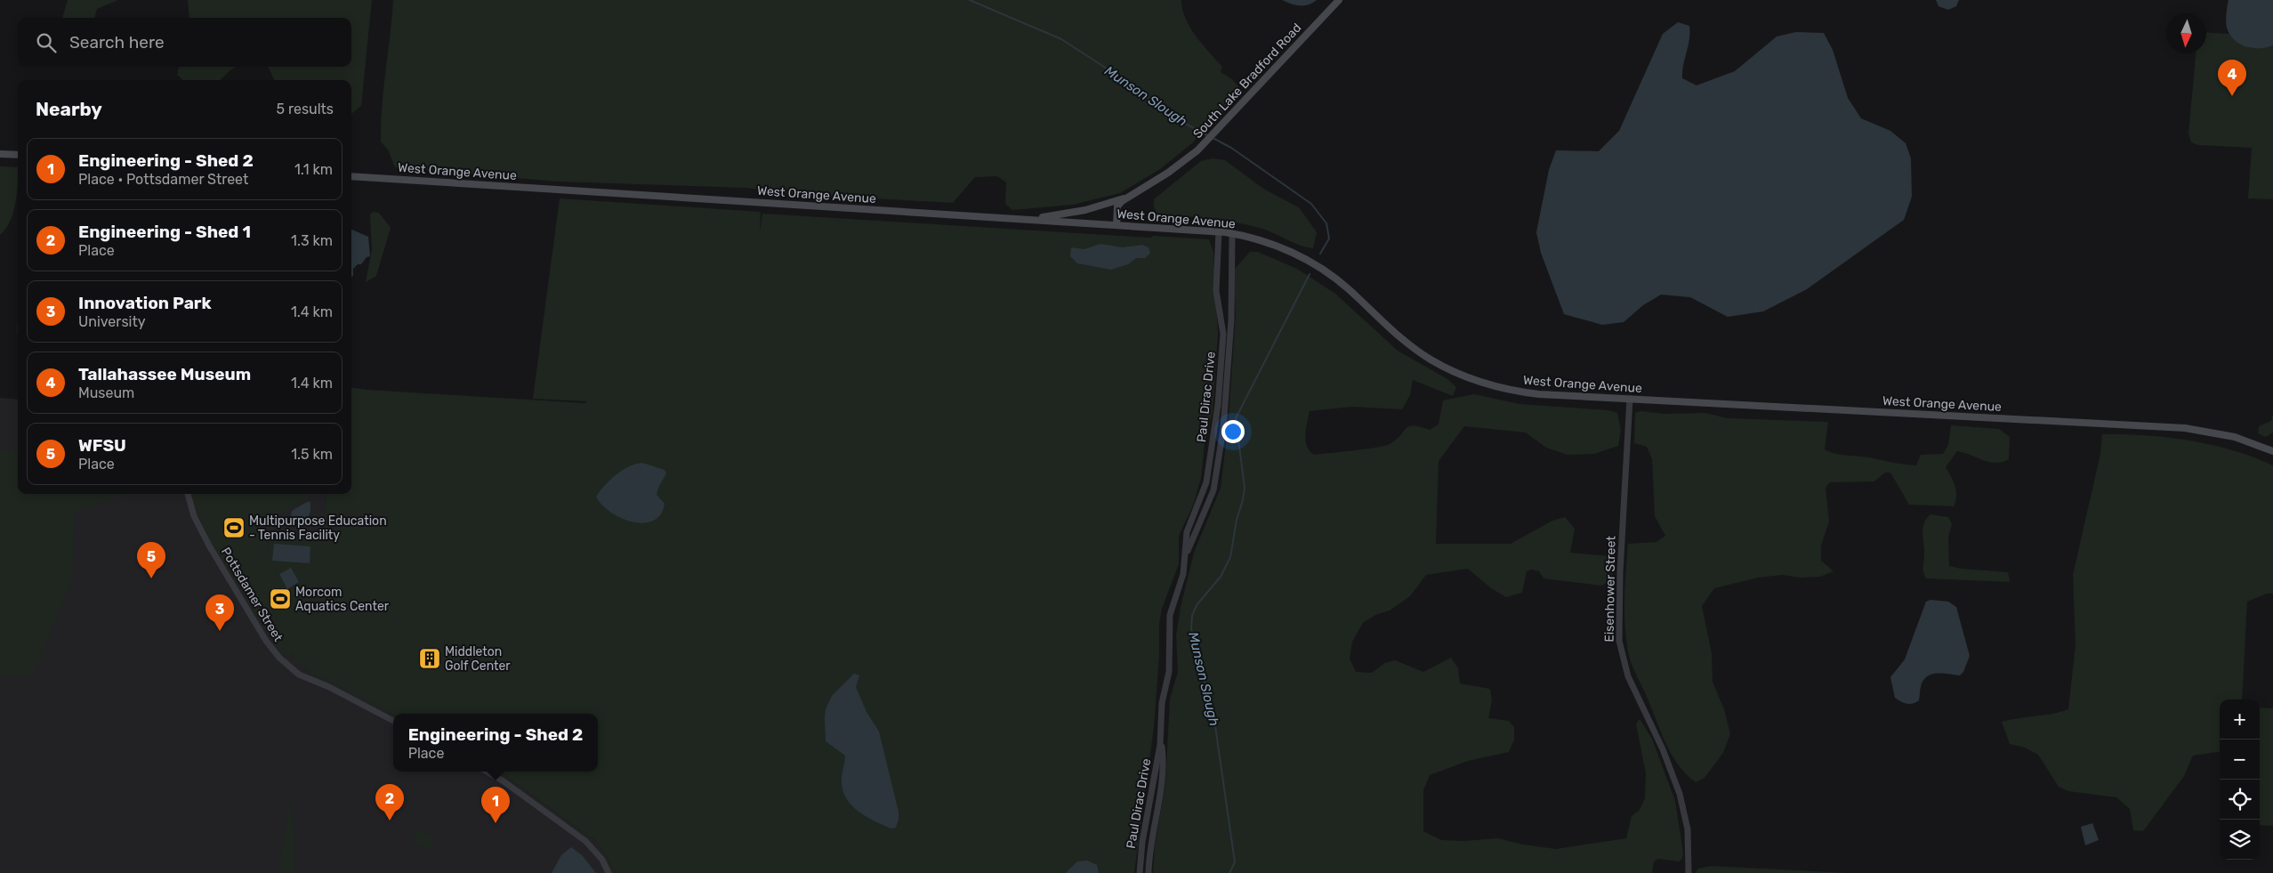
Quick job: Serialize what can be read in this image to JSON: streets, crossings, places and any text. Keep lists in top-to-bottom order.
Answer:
{
  "streets": {
    "main road": ["South Lake Bradford Road", "West Orange Avenue"],
    "street": ["Paul Dirac Drive", "Eisenhower Street", "Pottsdamer Street"]
  },
  "crossings": [
    ["South Lake Bradford Road", "West Orange Avenue"],
    ["West Orange Avenue", "Paul Dirac Drive"],
    ["West Orange Avenue", "Eisenhower Street"]
  ],
  "water": ["Munson Slough"],
  "places": {
    "sports": ["Multipurpose Education - Tennis Facility", "Morcom Aquatics Center"],
    "building": ["Middleton Golf Center"]
  },
  "north": "bottom",
  "page": {
    "search": "Search here",
    "pins": [
      "4",
      "5",
      "3",
      "2",
      "1"
    ],
    "heading": ["Nearby", "5 results"],
    "list": [
      {
        "mark": "1",
        "name": "Engineering - Shed 2",
        "note": "Place · Pottsdamer Street",
        "value": "1.1 km"
      },
      {
        "mark": "2",
        "name": "Engineering - Shed 1",
        "note": "Place",
        "value": "1.3 km"
      },
      {
        "mark": "3",
        "name": "Innovation Park",
        "note": "University",
        "value": "1.4 km"
      },
      {
        "mark": "4",
        "name": "Tallahassee Museum",
        "note": "Museum",
        "value": "1.4 km"
      },
      {
        "mark": "5",
        "name": "WFSU",
        "note": "Place",
        "value": "1.5 km"
      }
    ],
    "map_buttons": ["+", "−"],
    "popup": ["Engineering - Shed 2", "Place"]
  }
}
